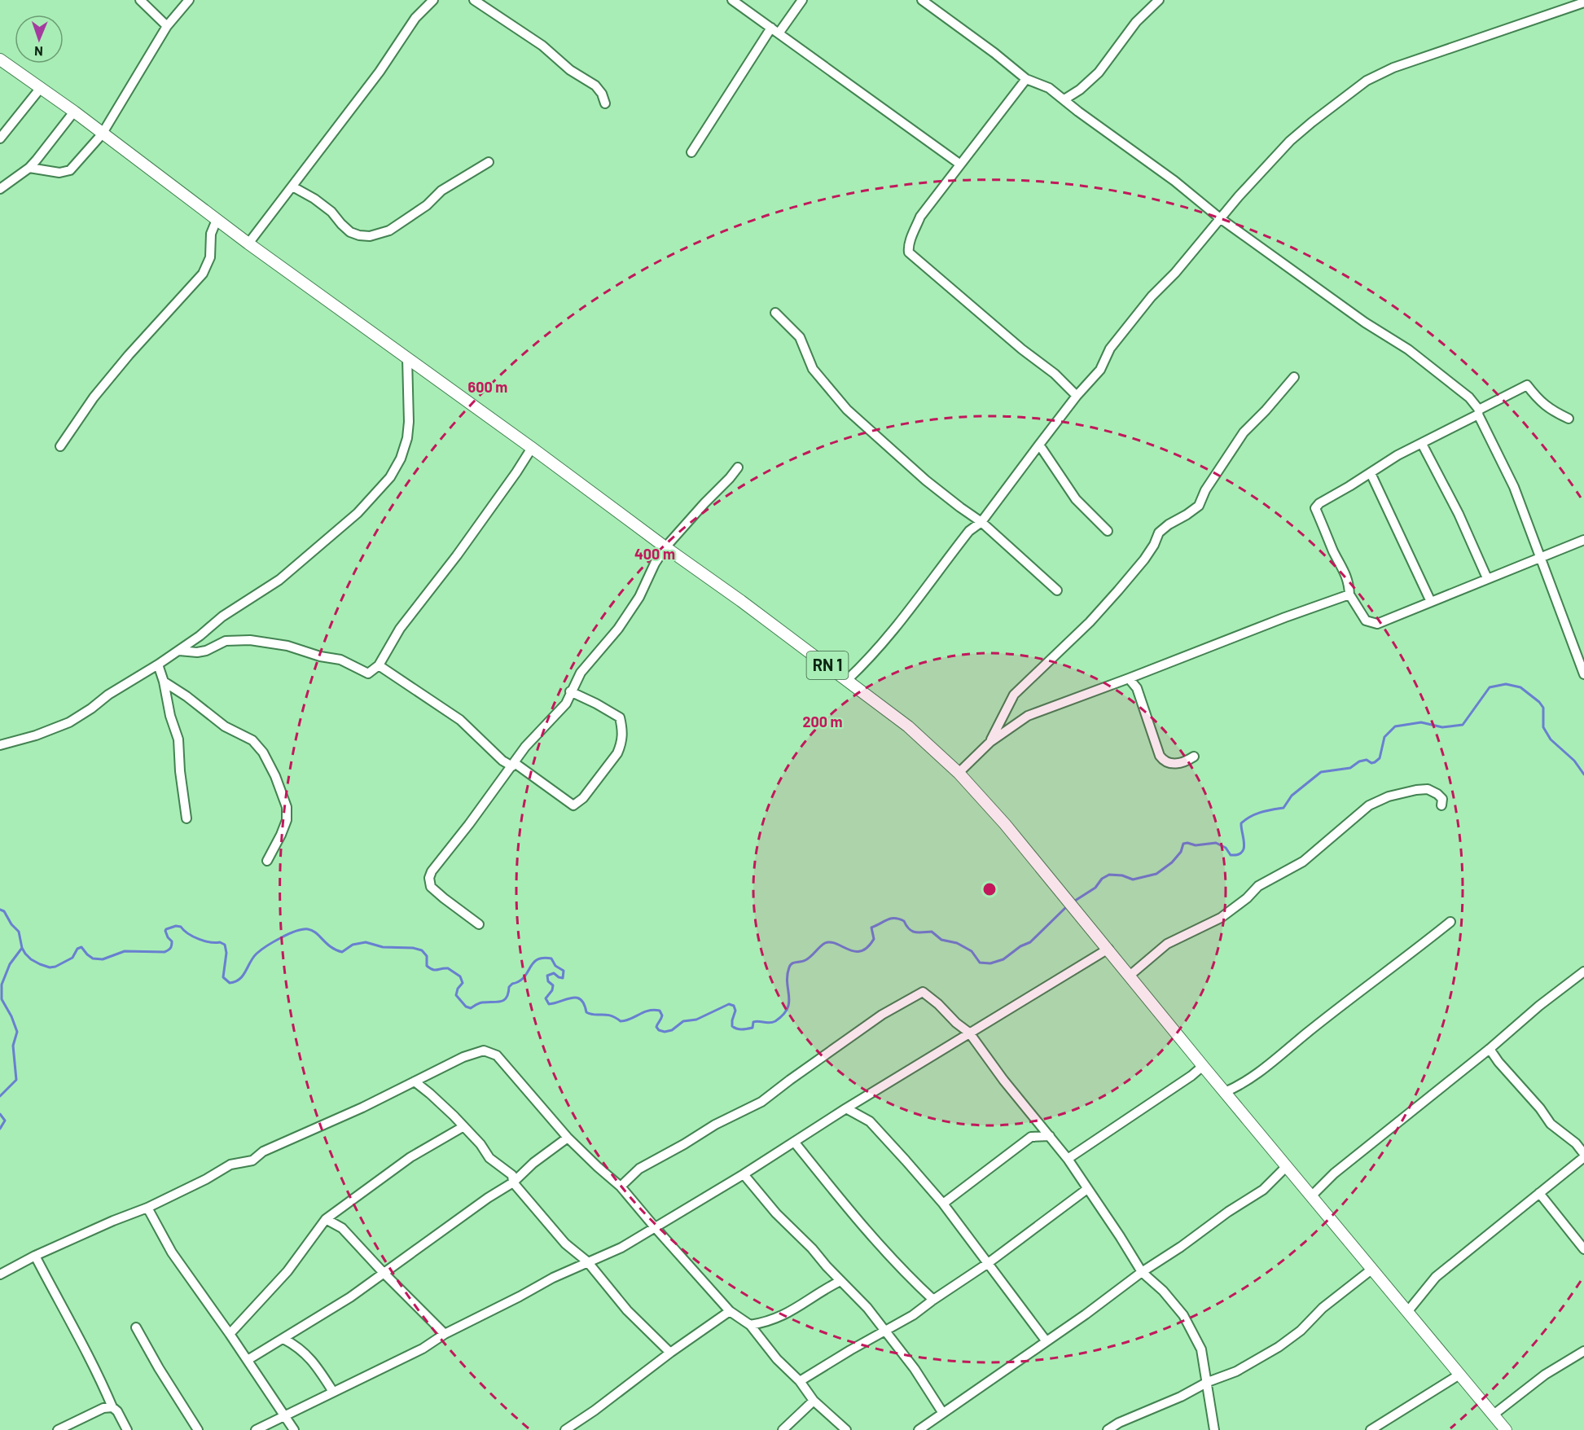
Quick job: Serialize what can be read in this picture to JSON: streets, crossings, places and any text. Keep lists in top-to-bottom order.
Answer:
{
  "streets": {
    "main road": ["RN 1"]
  },
  "north": "bottom",
  "rings": ["600 m", "400 m", "200 m"]
}
